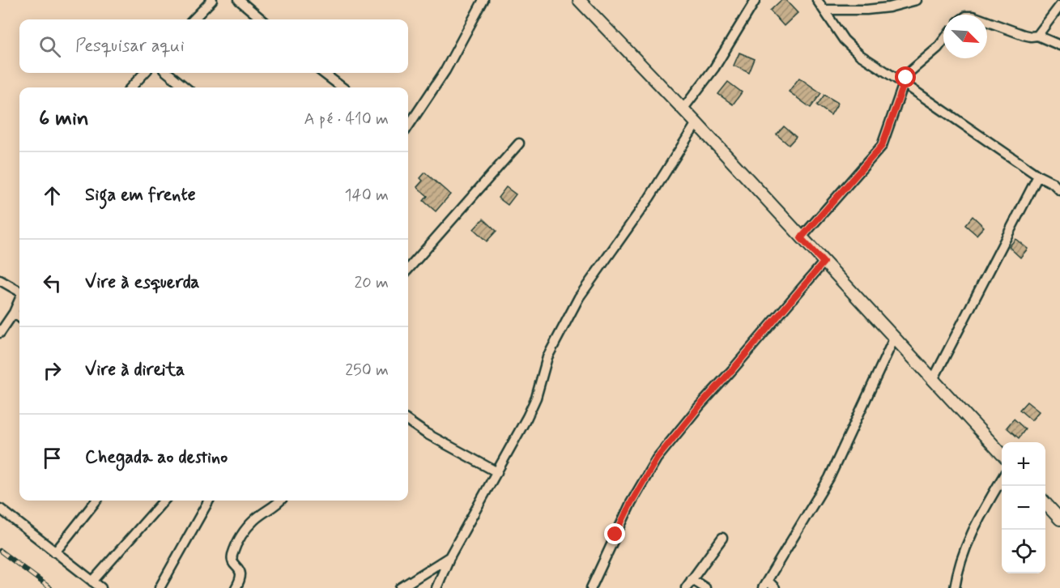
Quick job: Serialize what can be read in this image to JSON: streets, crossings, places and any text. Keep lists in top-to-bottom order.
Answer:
{
  "north": "bottom right",
  "page": {
    "search": "Pesquisar aqui",
    "heading": ["6 min", "A pé · 410 m"],
    "list": [
      ["Siga em frente", "140 m"],
      ["Vire à esquerda", "20 m"],
      ["Vire à direita", "250 m"],
      "Chegada ao destino"
    ],
    "map_buttons": ["+", "−"]
  }
}
